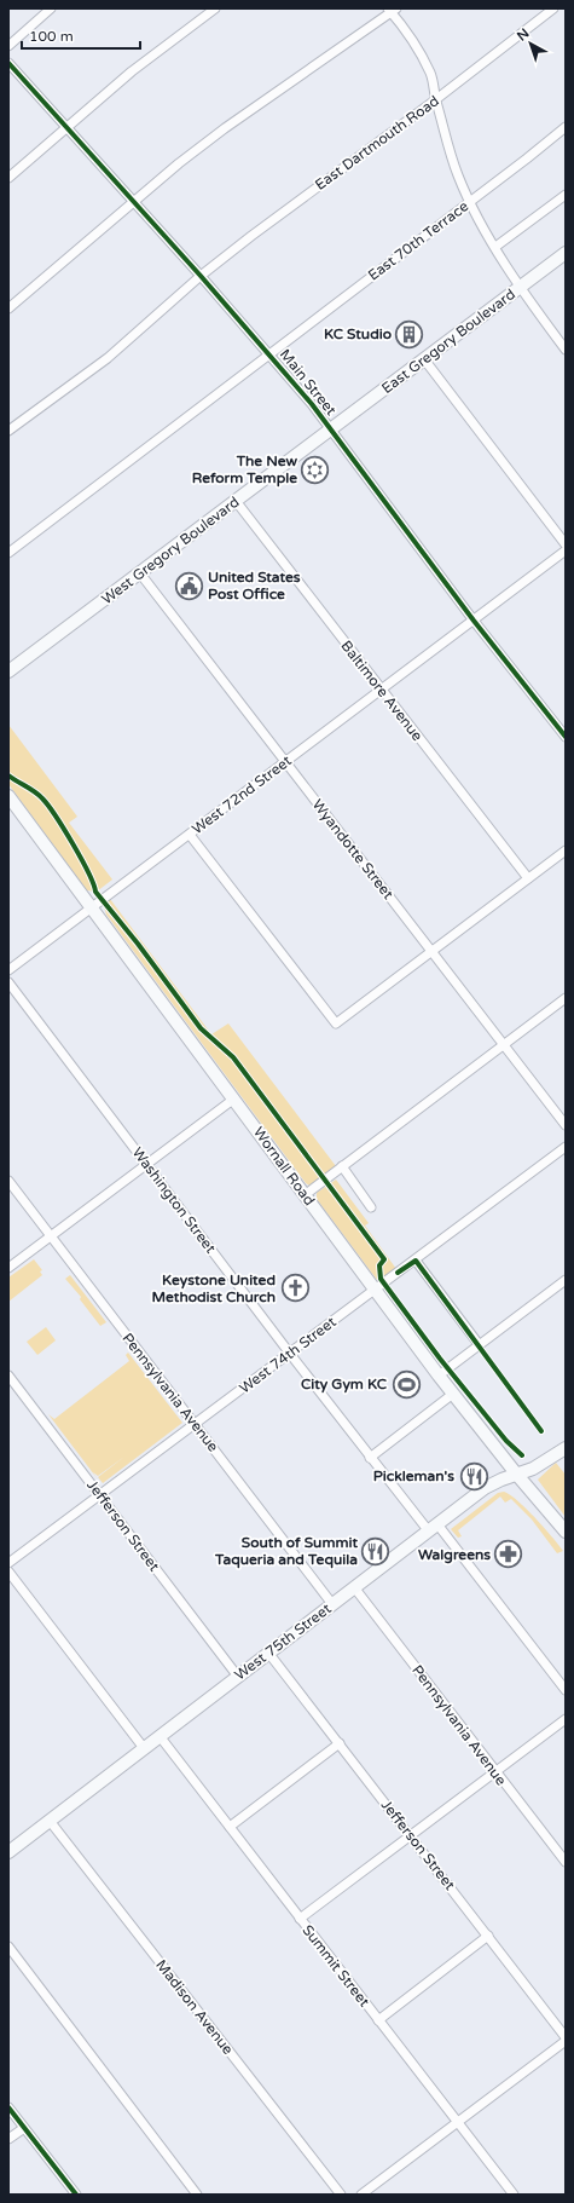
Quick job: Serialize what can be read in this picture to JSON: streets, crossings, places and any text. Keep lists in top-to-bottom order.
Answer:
{
  "streets": {
    "main road": [
      "East Gregory Boulevard",
      "West Gregory Boulevard",
      "Wornall Road",
      "West 75th Street"
    ],
    "street": [
      "East Dartmouth Road",
      "East 70th Terrace",
      "Main Street",
      "Baltimore Avenue",
      "West 72nd Street",
      "Wyandotte Street",
      "Washington Street",
      "West 74th Street",
      "Pennsylvania Avenue",
      "Jefferson Street",
      "Summit Street",
      "Madison Avenue"
    ]
  },
  "crossings": [
    ["East Dartmouth Road", "Main Street"],
    ["East 70th Terrace", "Main Street"],
    ["East Gregory Boulevard", "Main Street"],
    ["East Gregory Boulevard", "West Gregory Boulevard"],
    ["Main Street", "West Gregory Boulevard"],
    ["Main Street", "West 72nd Street"],
    ["West Gregory Boulevard", "Baltimore Avenue"],
    ["West Gregory Boulevard", "Wyandotte Street"],
    ["Baltimore Avenue", "West 72nd Street"],
    ["West 72nd Street", "Wyandotte Street"],
    ["West 72nd Street", "Wornall Road"],
    ["Wornall Road", "West 74th Street"],
    ["Wornall Road", "West 75th Street"],
    ["Washington Street", "West 74th Street"],
    ["Washington Street", "West 75th Street"],
    ["West 74th Street", "Pennsylvania Avenue"],
    ["West 74th Street", "Jefferson Street"],
    ["Pennsylvania Avenue", "West 75th Street"],
    ["Jefferson Street", "West 75th Street"],
    ["West 75th Street", "Summit Street"],
    ["West 75th Street", "Madison Avenue"]
  ],
  "places": {
    "building": ["KC Studio"],
    "synagogue": ["The New Reform Temple"],
    "public building": ["United States Post Office"],
    "church": ["Keystone United Methodist Church"],
    "sports": ["City Gym KC"],
    "restaurant": ["Pickleman's", "South of Summit Taqueria and Tequila"],
    "pharmacy": ["Walgreens"]
  },
  "scale_bar": "100 m",
  "north": "top left"
}
